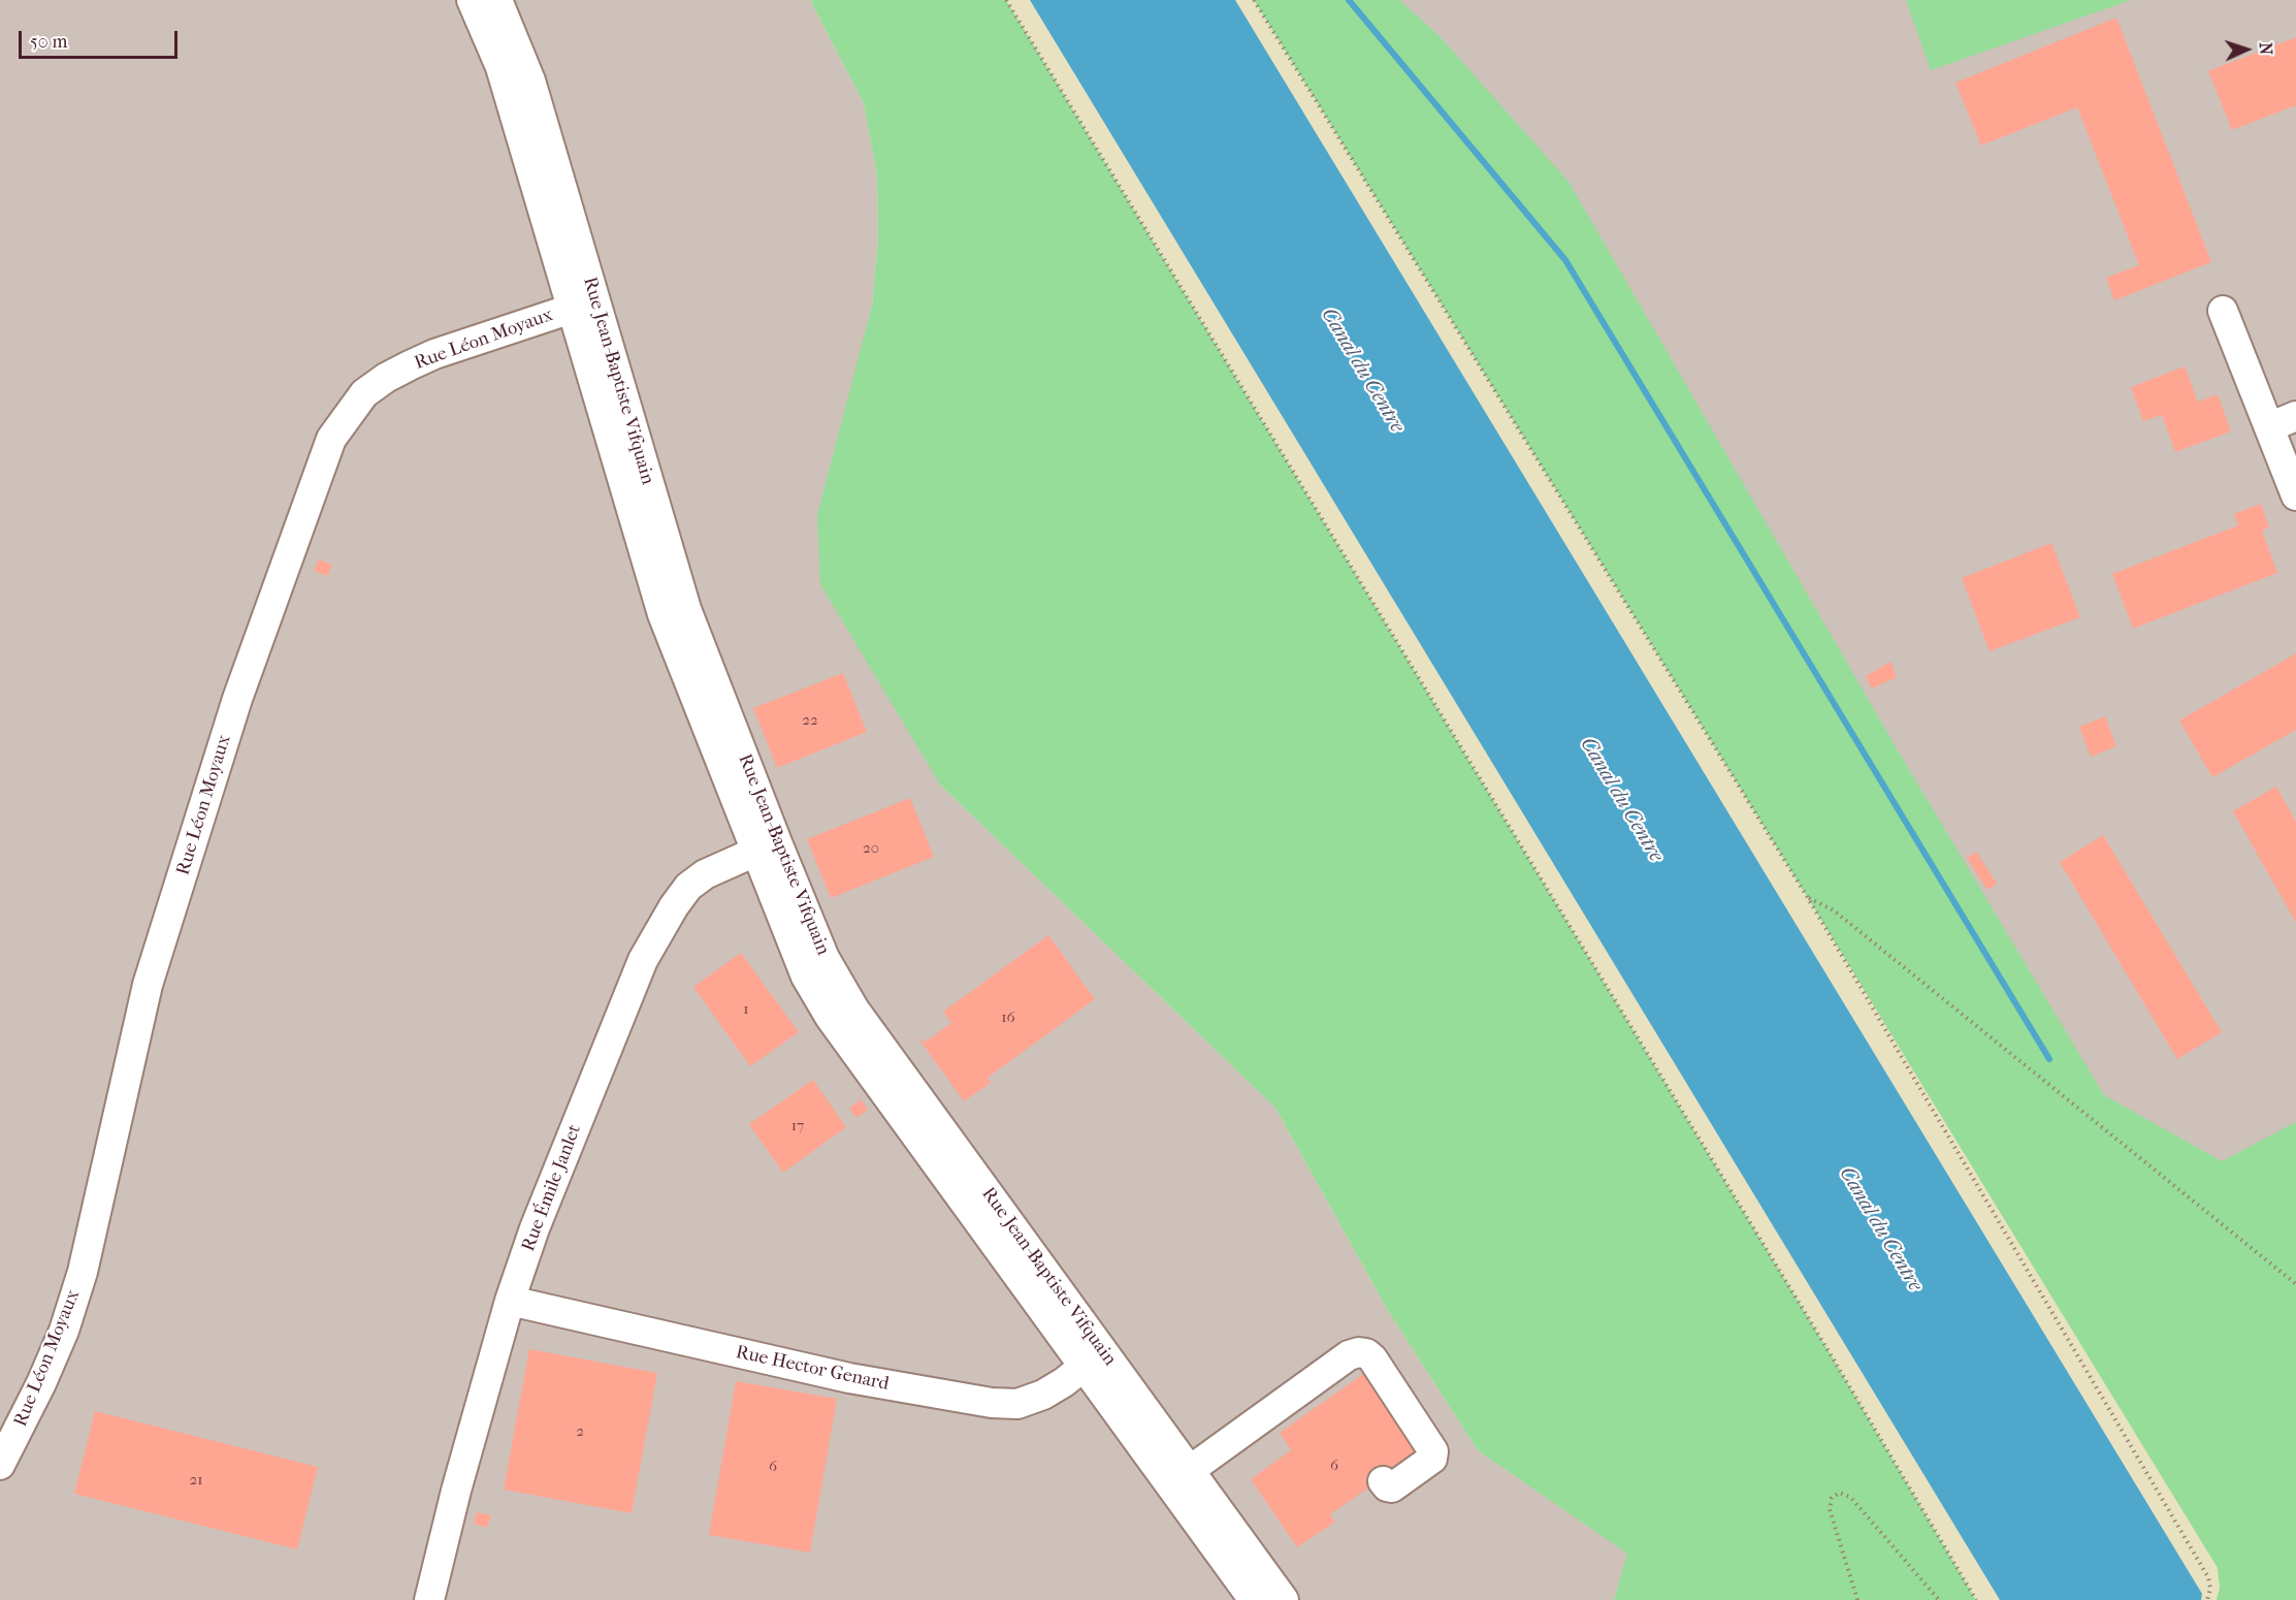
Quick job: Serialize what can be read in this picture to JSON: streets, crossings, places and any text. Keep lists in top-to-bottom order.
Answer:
{
  "streets": {
    "street": [
      "Rue Léon Moyaux",
      "Rue Jean-Baptiste Vifquain",
      "Rue Émile Janlet",
      "Rue Hector Genard"
    ]
  },
  "crossings": [
    ["Rue Léon Moyaux", "Rue Jean-Baptiste Vifquain"],
    ["Rue Jean-Baptiste Vifquain", "Rue Émile Janlet"],
    ["Rue Jean-Baptiste Vifquain", "Rue Hector Genard"],
    ["Rue Émile Janlet", "Rue Hector Genard"]
  ],
  "water": ["Canal du Centre"],
  "house_numbers": [
    "22",
    "20",
    "1",
    "16",
    "17",
    "2",
    "6",
    "6",
    "21"
  ],
  "scale_bar": "50 m",
  "north": "right"
}
